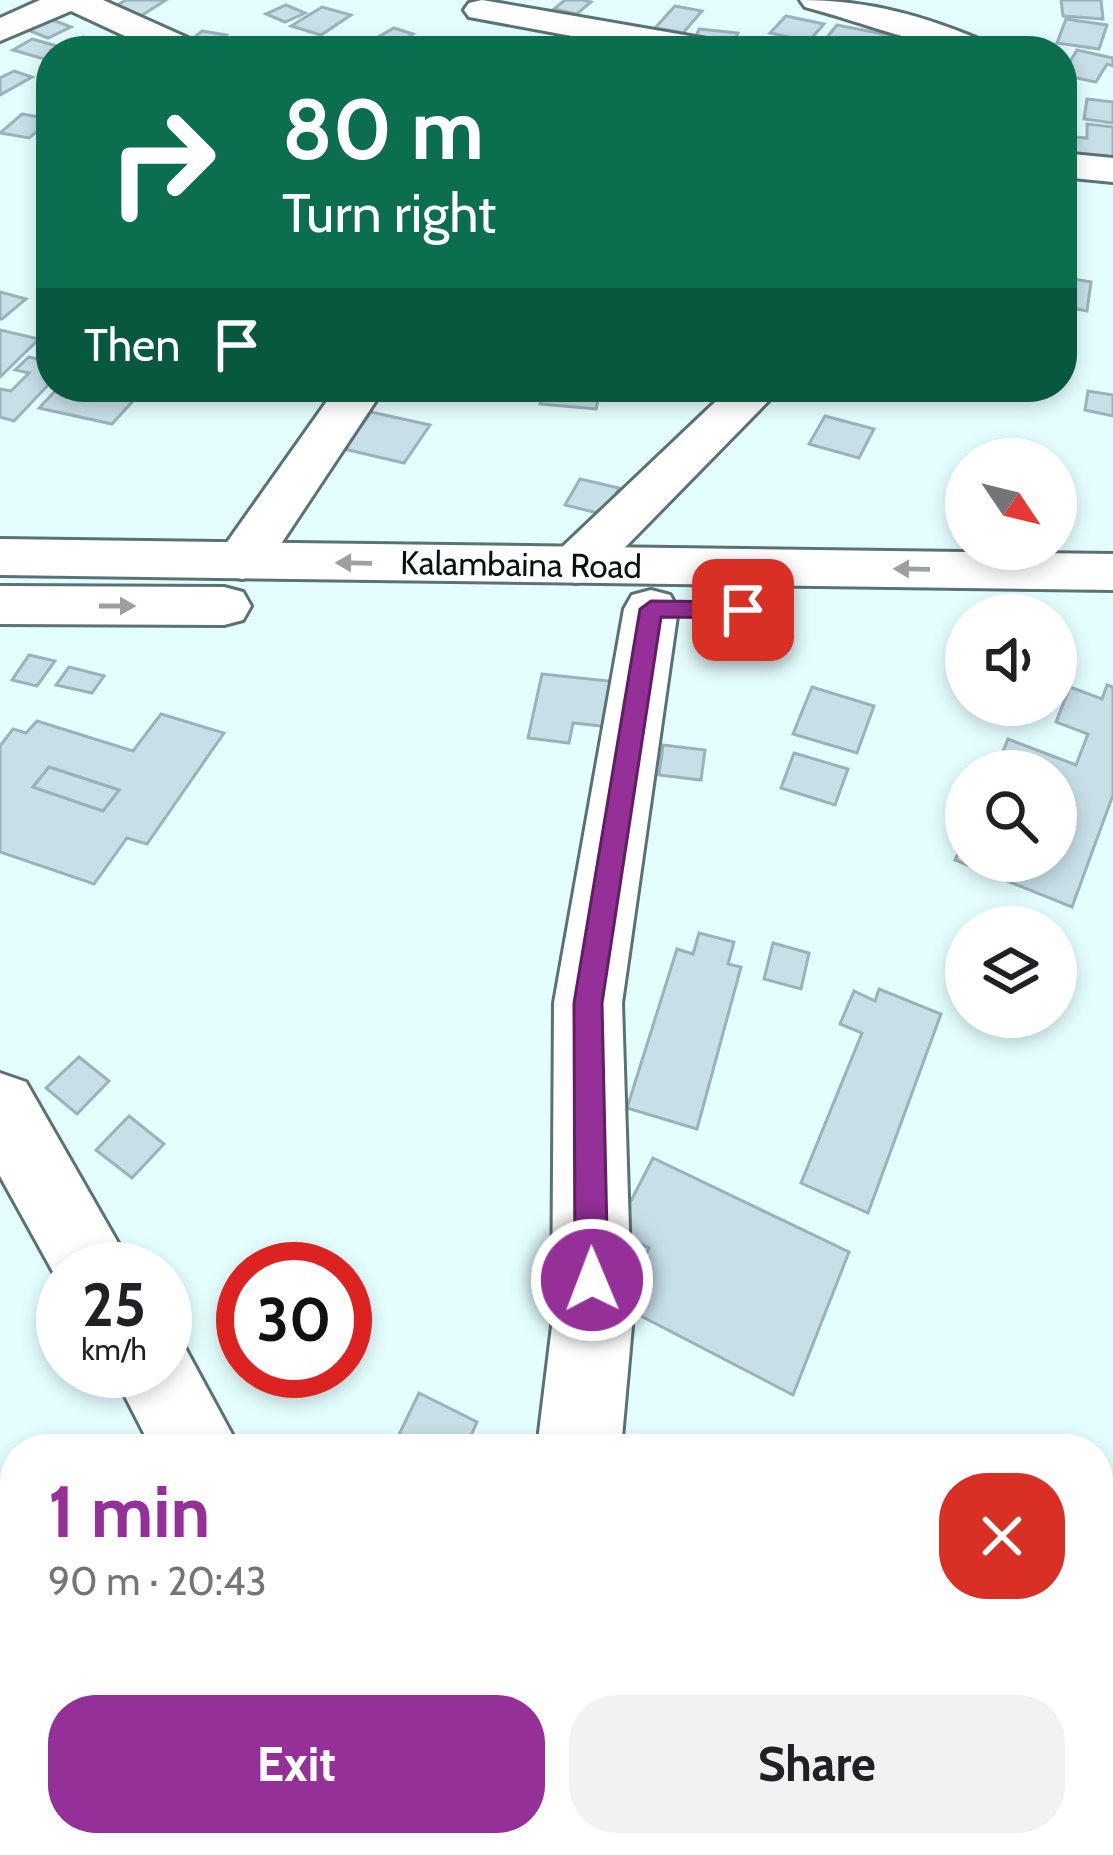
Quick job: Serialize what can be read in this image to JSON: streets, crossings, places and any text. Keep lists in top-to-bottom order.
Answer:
{
  "streets": {
    "street": ["Kalambaina Road"]
  },
  "north": "bottom right",
  "page": {
    "turn": ["80 m", "Turn right"],
    "then": "Then",
    "speed": "25 km/h",
    "limit": "30",
    "heading": ["1 min", "90 m · 20:43"],
    "buttons": ["Exit", "Share"]
  }
}
